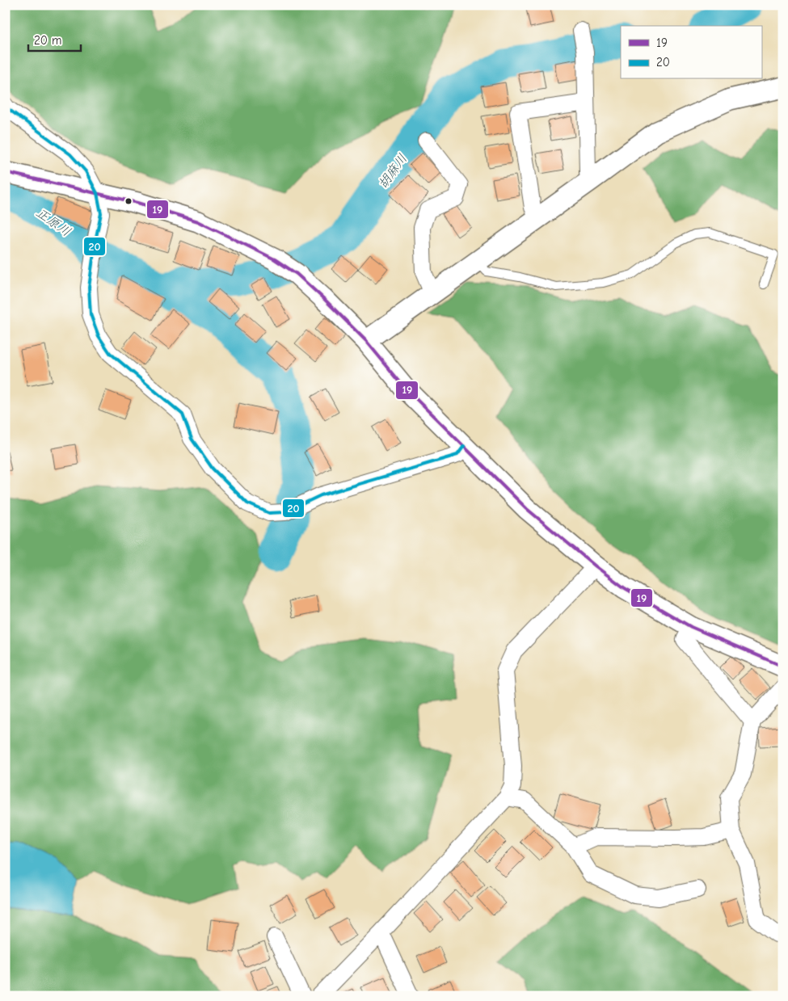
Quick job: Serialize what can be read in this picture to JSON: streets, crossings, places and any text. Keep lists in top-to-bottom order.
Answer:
{
  "water": ["胡麻川", "正原川"],
  "lines": ["transit line 20", "transit line 19"],
  "legend": ["19", "20"],
  "scale_bar": "20 m"
}
